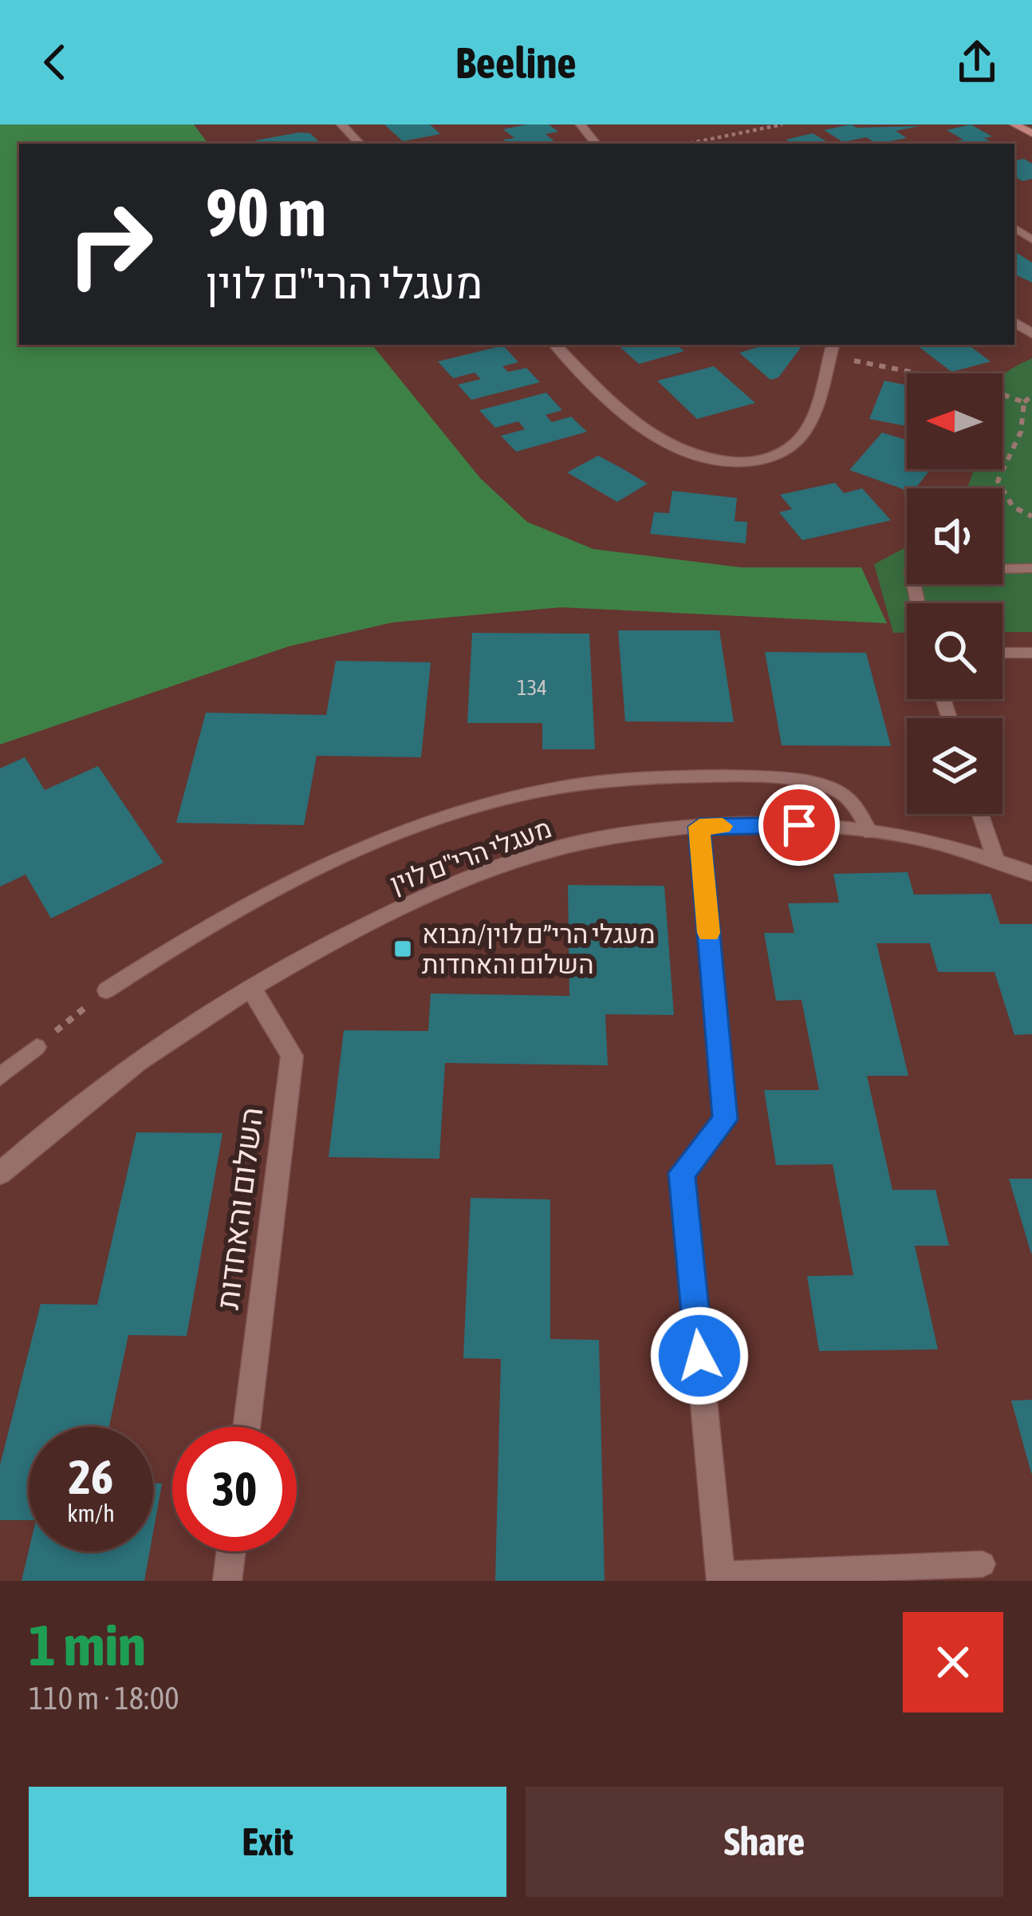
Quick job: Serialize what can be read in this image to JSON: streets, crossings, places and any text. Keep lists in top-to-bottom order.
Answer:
{
  "streets": {
    "street": ["מעגלי הרי''ם לוין", "השלום והאחדות"]
  },
  "crossings": [
    ["מעגלי הרי''ם לוין", "השלום והאחדות"]
  ],
  "places": {
    "transit": ["מעגלי הרי״ם לוין/מבוא השלום והאחדות"]
  },
  "house_numbers": ["134"],
  "north": "left",
  "page": {
    "header": "Beeline",
    "turn": ["90 m", "מעגלי הרי''ם לוין"],
    "speed": "26 km/h",
    "limit": "30",
    "heading": ["1 min", "110 m · 18:00"],
    "buttons": ["Exit", "Share"]
  }
}
